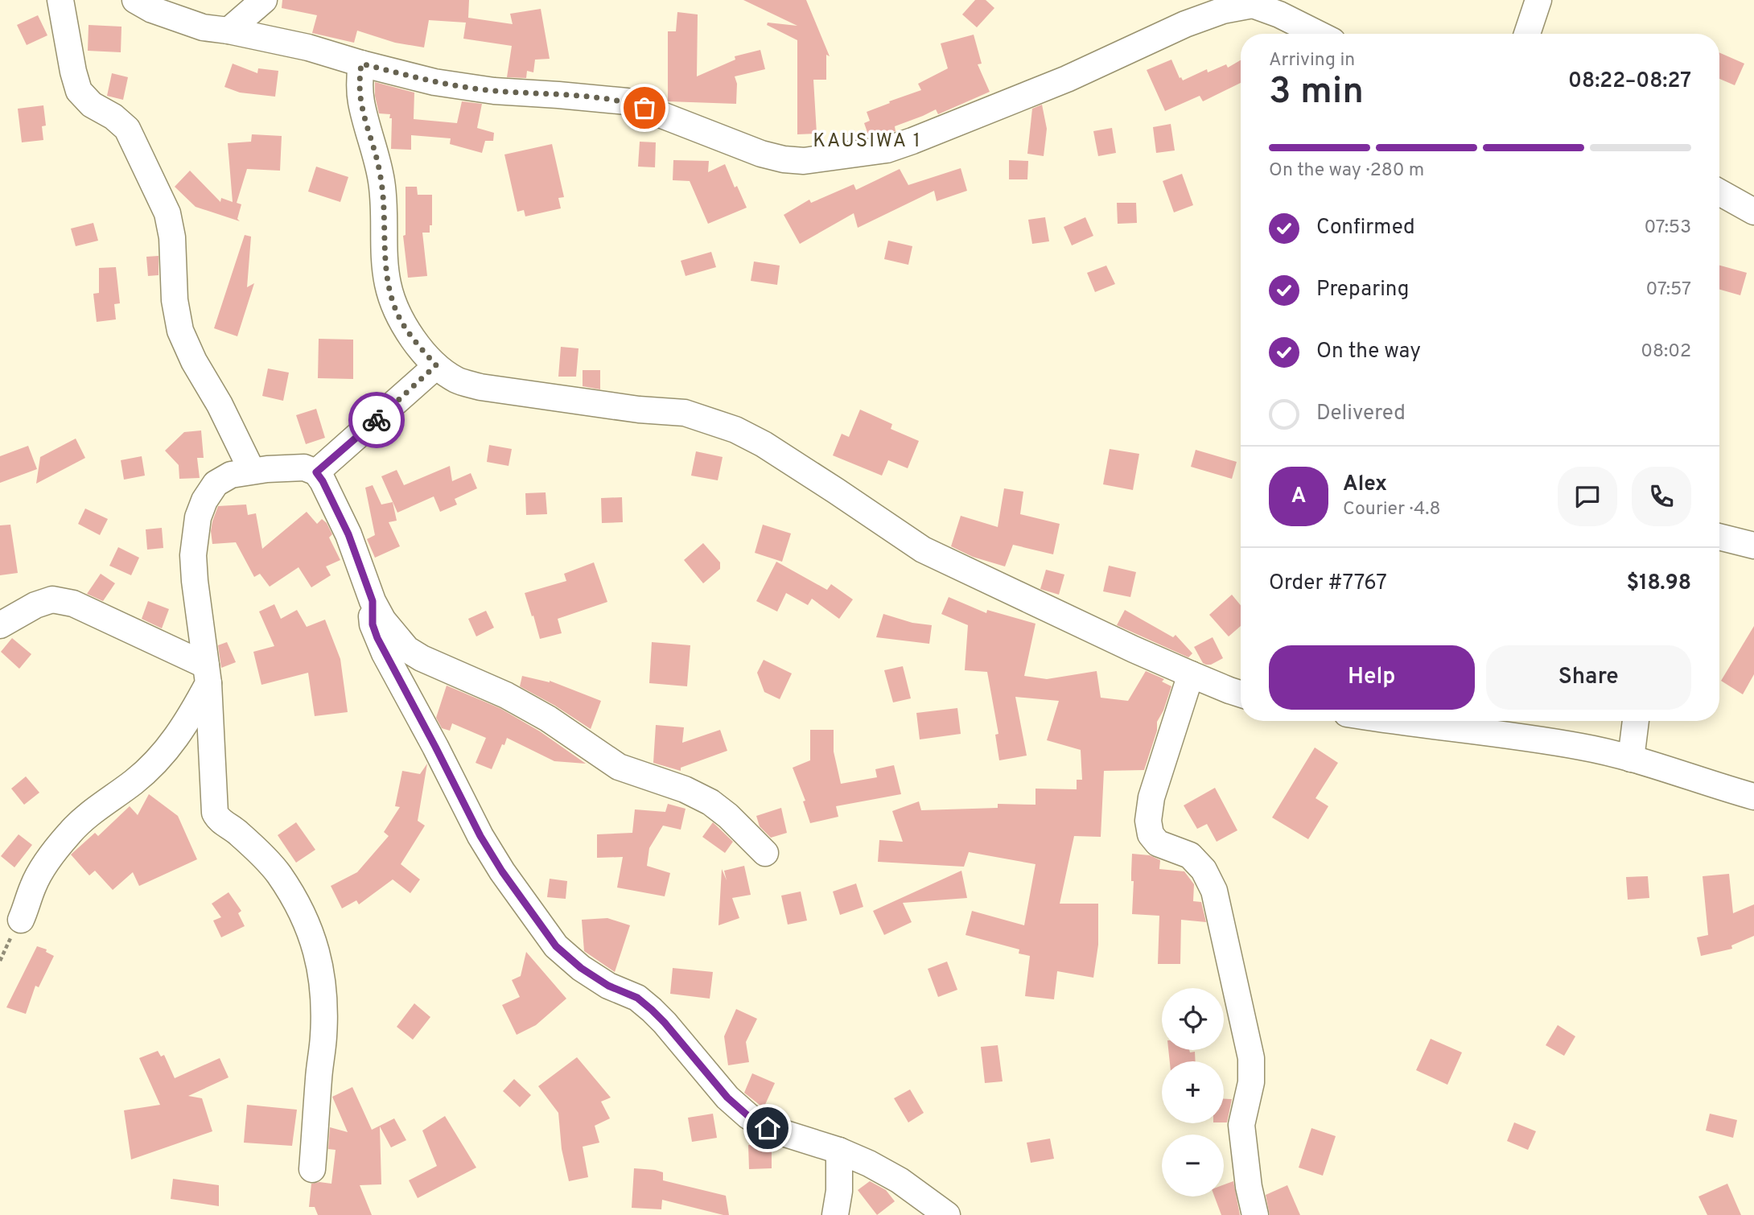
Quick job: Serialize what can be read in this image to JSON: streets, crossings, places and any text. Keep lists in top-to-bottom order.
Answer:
{
  "districts": ["KAUSIWA 1"],
  "page": {
    "heading": ["3 min", "Arriving in", "08:22–08:27"],
    "panel": [
      "Alex",
      "Courier · 4.8",
      "Order #7767",
      "$18.98"
    ],
    "bar": "On the way · 280 m",
    "list": [
      ["Confirmed", "07:53"],
      ["Preparing", "07:57"],
      ["On the way", "08:02"],
      "Delivered"
    ],
    "round": "A",
    "buttons": ["Help", "Share"],
    "map_buttons": ["+", "−"]
  }
}
